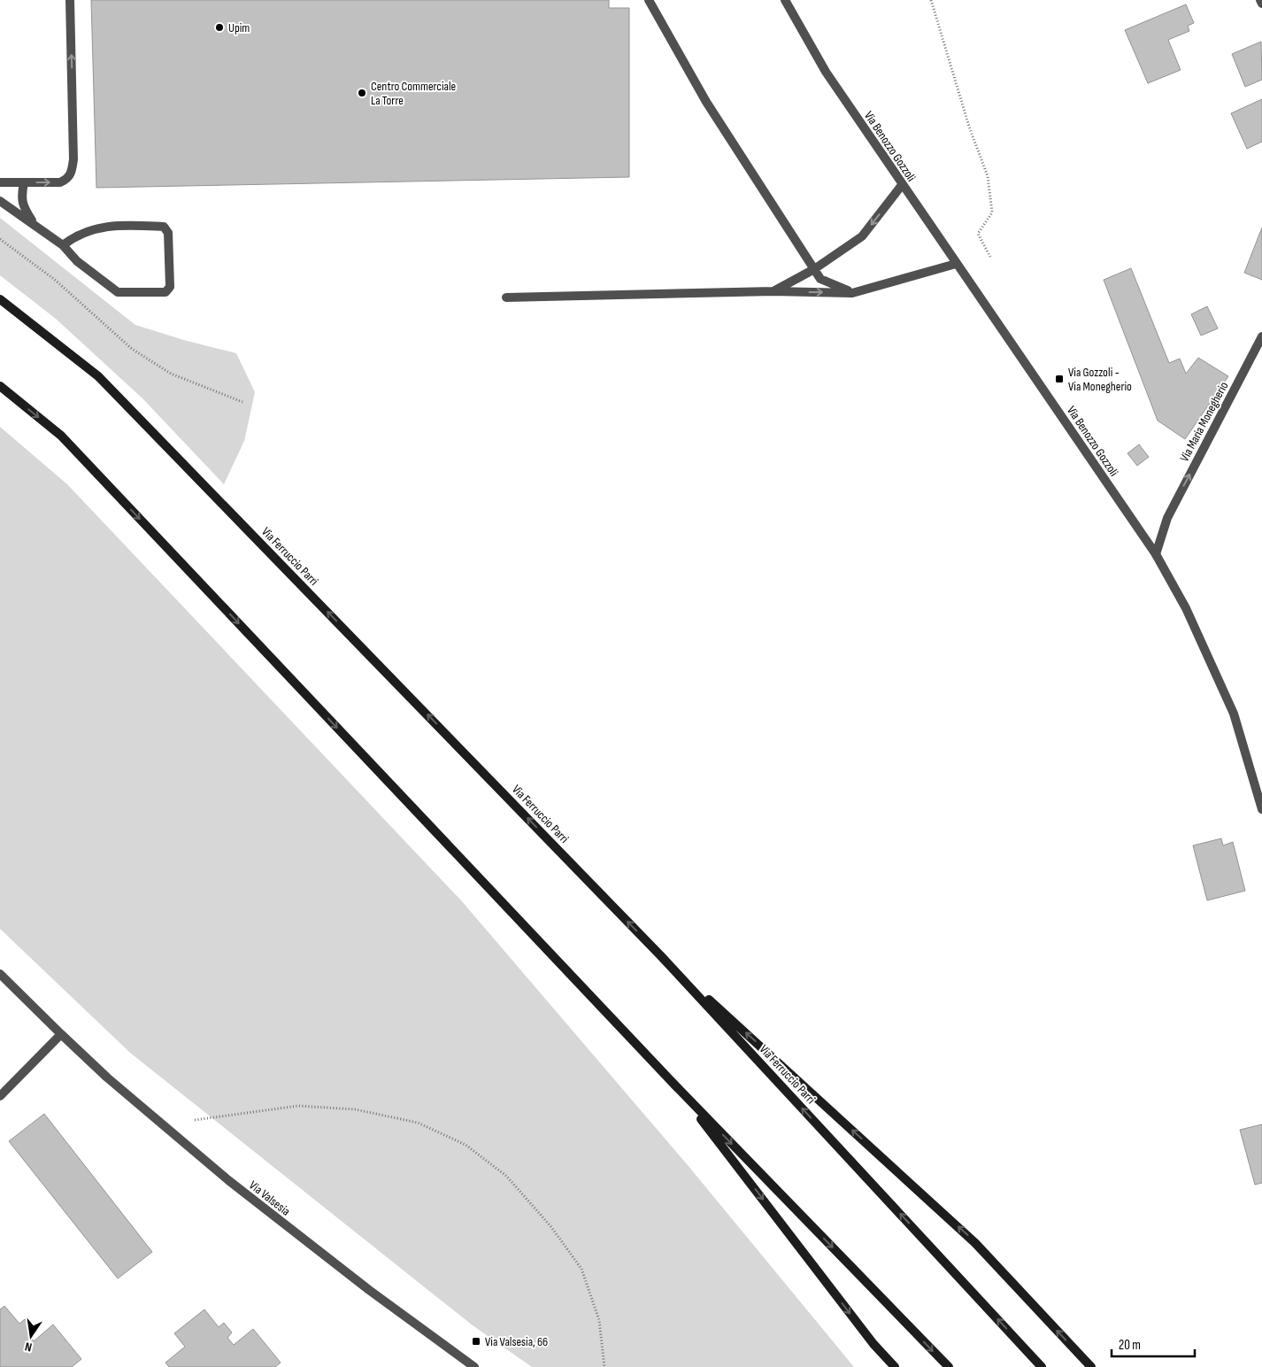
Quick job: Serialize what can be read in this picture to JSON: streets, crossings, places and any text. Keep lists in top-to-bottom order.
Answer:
{
  "streets": {
    "main road": ["Via Ferruccio Parri"],
    "street": ["Via Benozzo Gozzoli", "Via Maria Monegherio", "Via Valsesia"]
  },
  "crossings": [
    ["Via Benozzo Gozzoli", "Via Maria Monegherio"]
  ],
  "one_way": ["Via Maria Monegherio"],
  "places": {
    "other": ["Upim", "Centro Commerciale La Torre"],
    "transit": ["Via Gozzoli - Via Monegherio", "Via Valsesia, 66"]
  },
  "scale_bar": "20 m",
  "north": "bottom"
}
